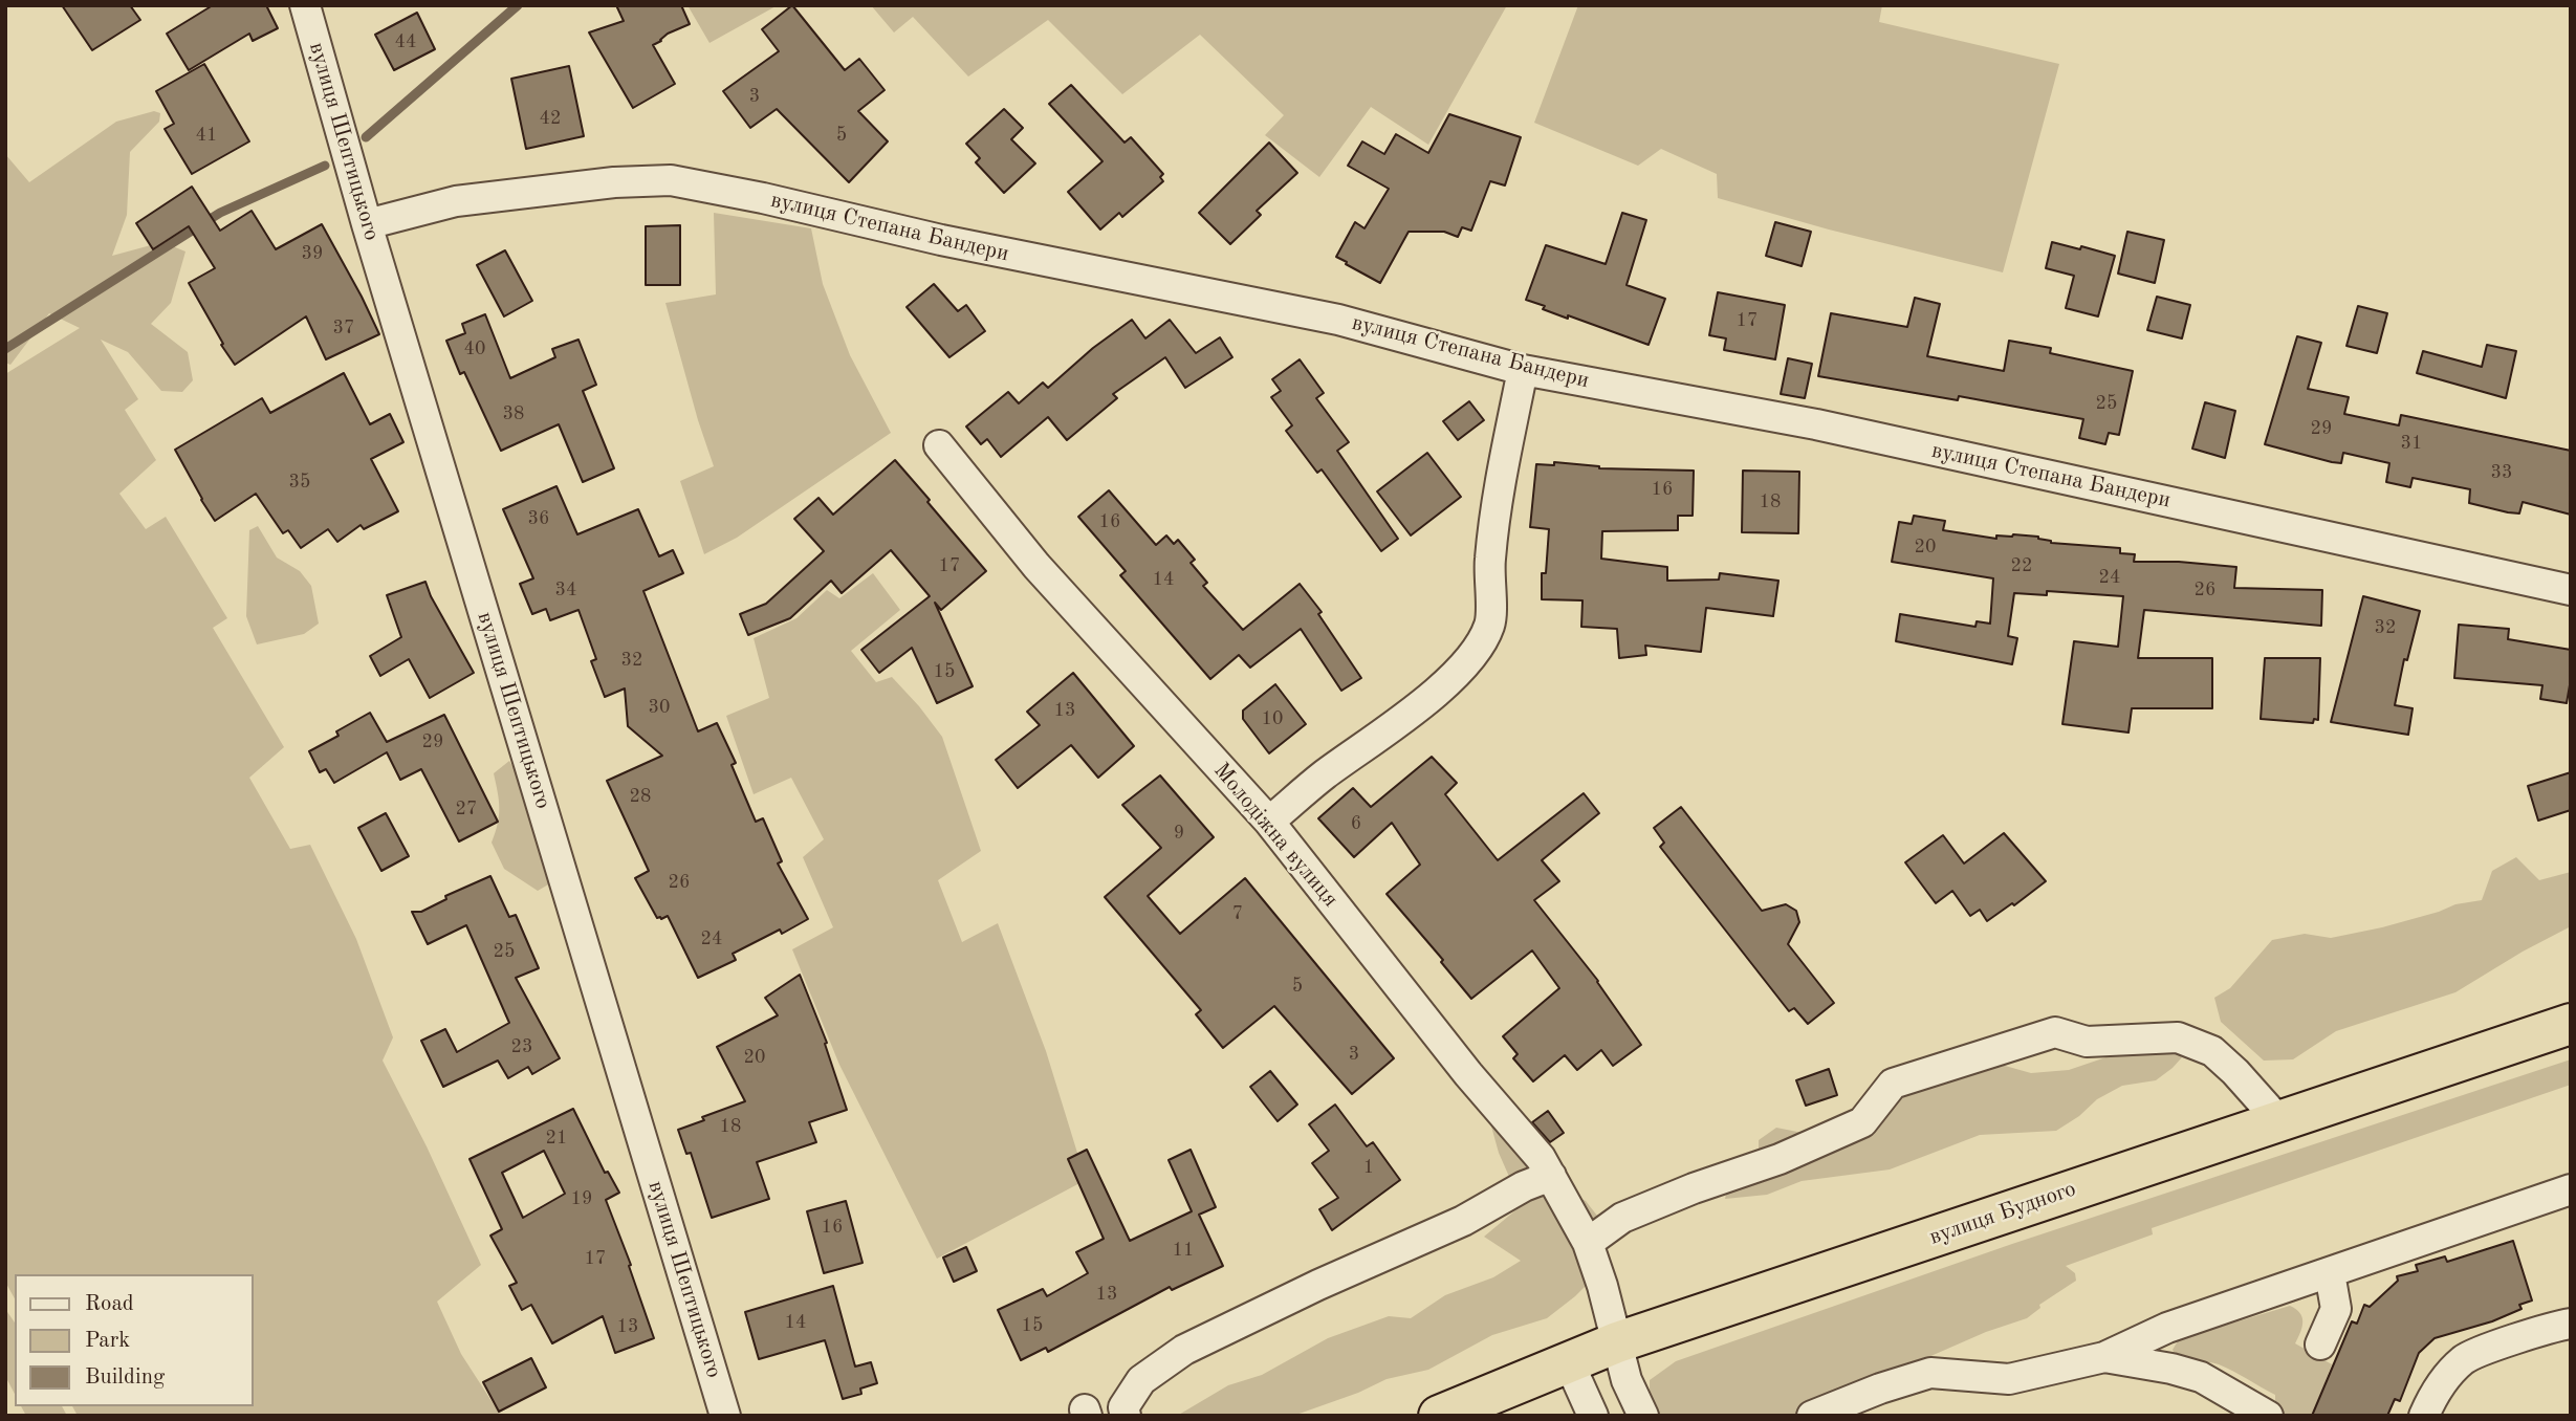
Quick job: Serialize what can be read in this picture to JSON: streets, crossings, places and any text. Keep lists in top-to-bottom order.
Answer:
{
  "streets": {
    "highway": ["вулиця Будного"],
    "street": ["вулиця Шептицького", "вулиця Степана Бандери", "Молодіжна вулиця"]
  },
  "crossings": [
    ["вулиця Шептицького", "вулиця Степана Бандери"],
    ["Молодіжна вулиця", "вулиця Будного"]
  ],
  "house_numbers": [
    "44",
    "3",
    "42",
    "41",
    "5",
    "39",
    "17",
    "37",
    "40",
    "25",
    "38",
    "29",
    "31",
    "33",
    "35",
    "16",
    "18",
    "36",
    "16",
    "20",
    "17",
    "22",
    "24",
    "14",
    "34",
    "26",
    "32",
    "32",
    "15",
    "30",
    "13",
    "10",
    "29",
    "28",
    "27",
    "6",
    "9",
    "26",
    "7",
    "24",
    "25",
    "5",
    "23",
    "3",
    "20",
    "18",
    "21",
    "1",
    "19",
    "16",
    "11",
    "17",
    "13",
    "14",
    "15",
    "13"
  ],
  "legend": ["Road", "Park", "Building"]
}
